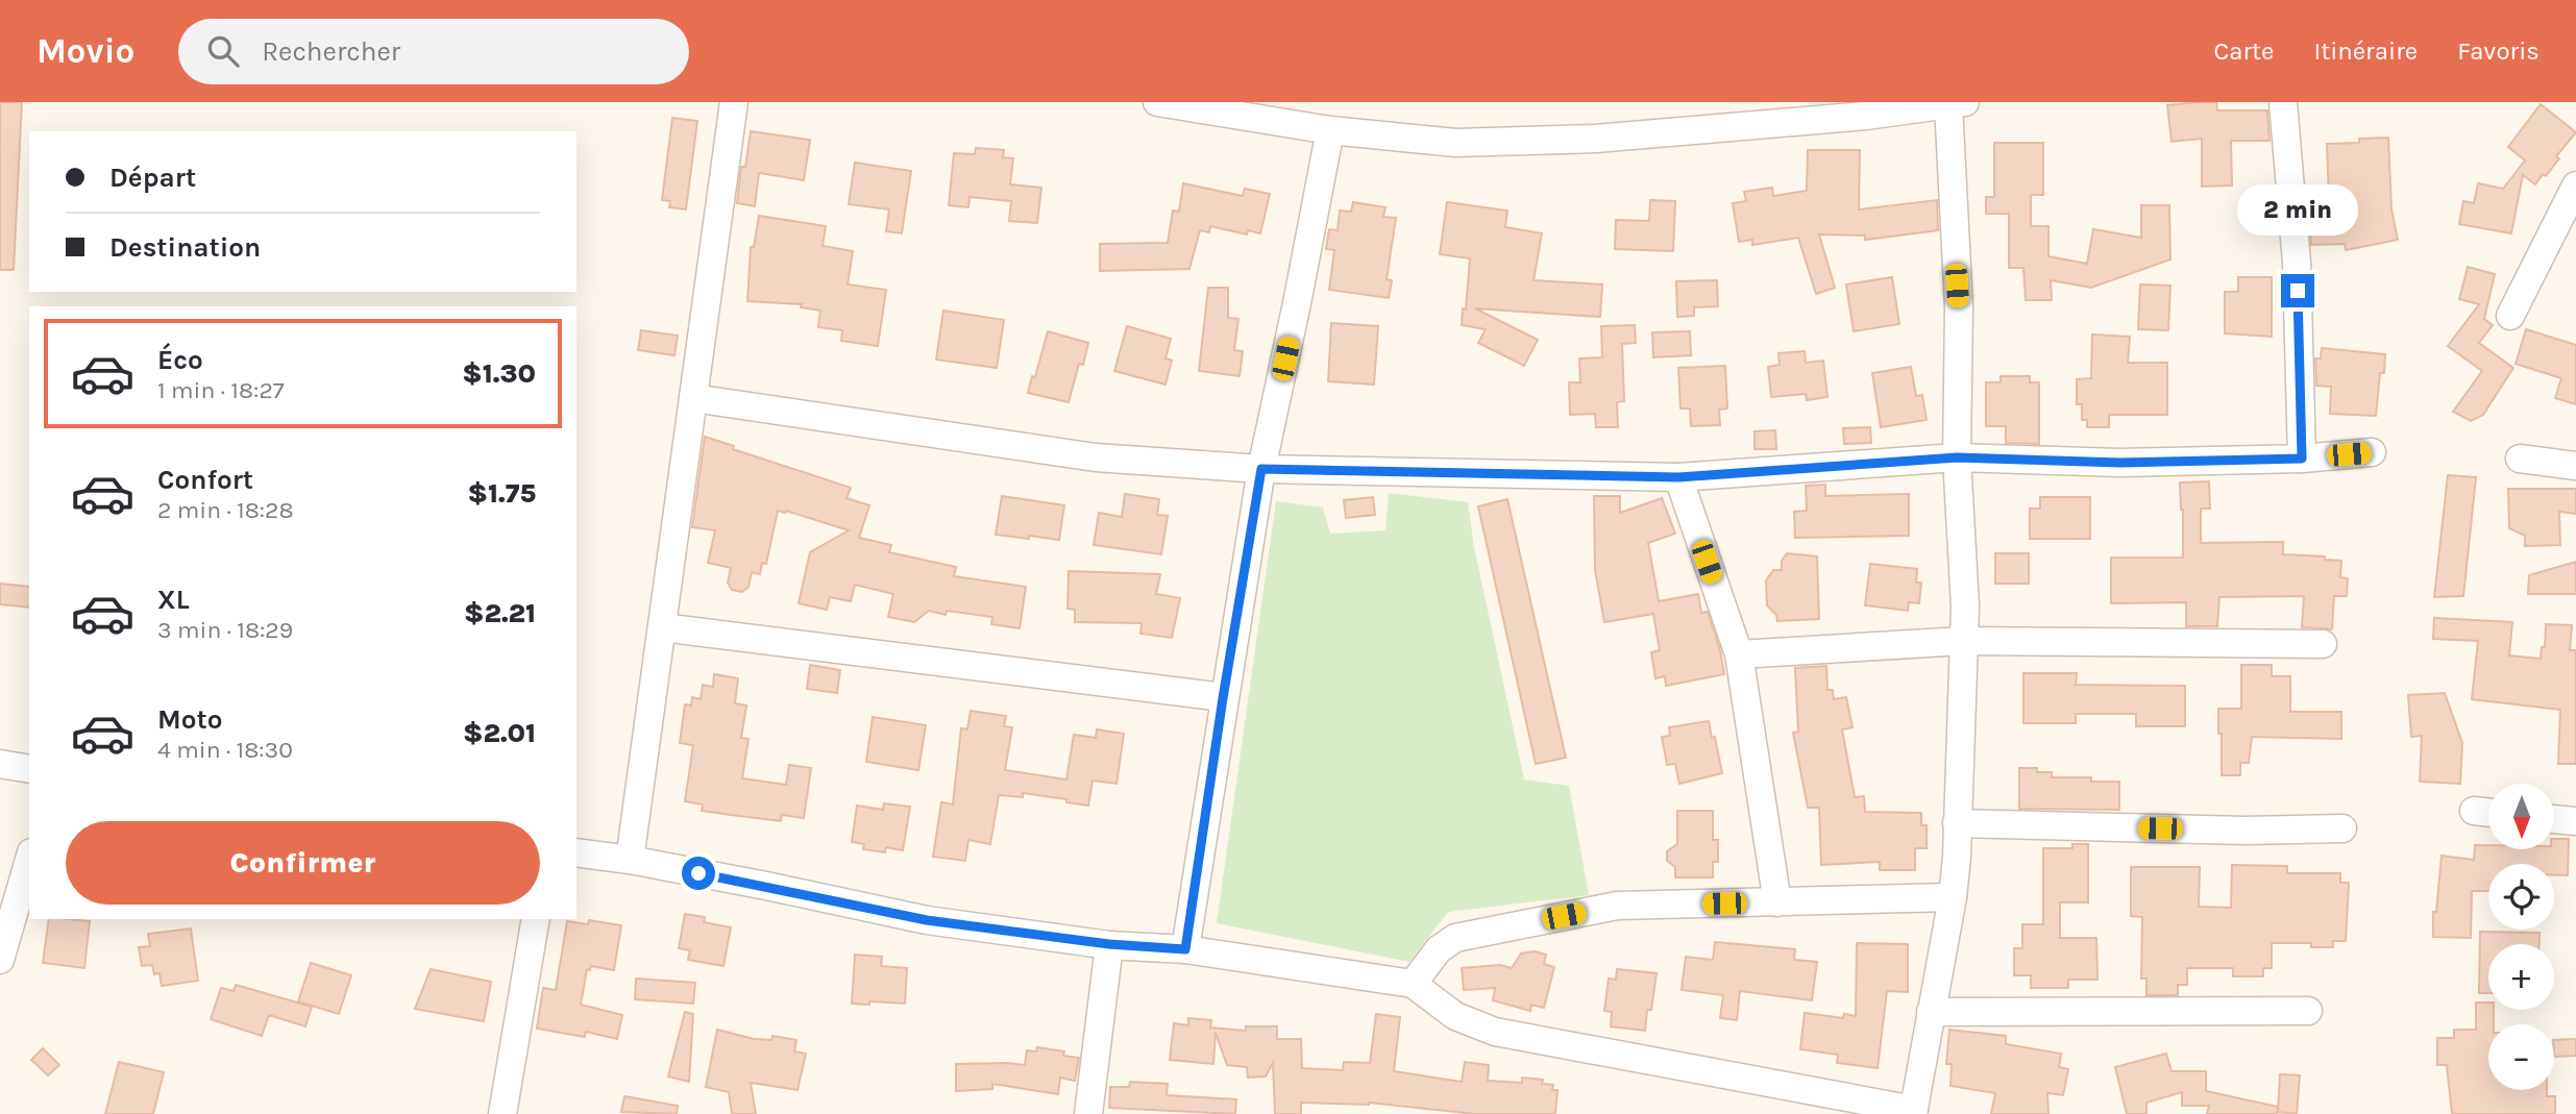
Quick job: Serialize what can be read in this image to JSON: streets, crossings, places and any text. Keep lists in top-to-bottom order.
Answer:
{
  "north": "bottom",
  "page": {
    "header": "Movio",
    "search": "Rechercher",
    "nav": ["Carte", "Itinéraire", "Favoris"],
    "banner": ["Départ", "Destination"],
    "bubble": "2 min",
    "list": [
      {
        "name": "Éco",
        "note": "1 min · 18:27",
        "value": "$1.30"
      },
      {
        "name": "Confort",
        "note": "2 min · 18:28",
        "value": "$1.75"
      },
      {
        "name": "XL",
        "note": "3 min · 18:29",
        "value": "$2.21"
      },
      {
        "name": "Moto",
        "note": "4 min · 18:30",
        "value": "$2.01"
      }
    ],
    "map_buttons": ["+", "−"],
    "buttons": "Confirmer"
  }
}
